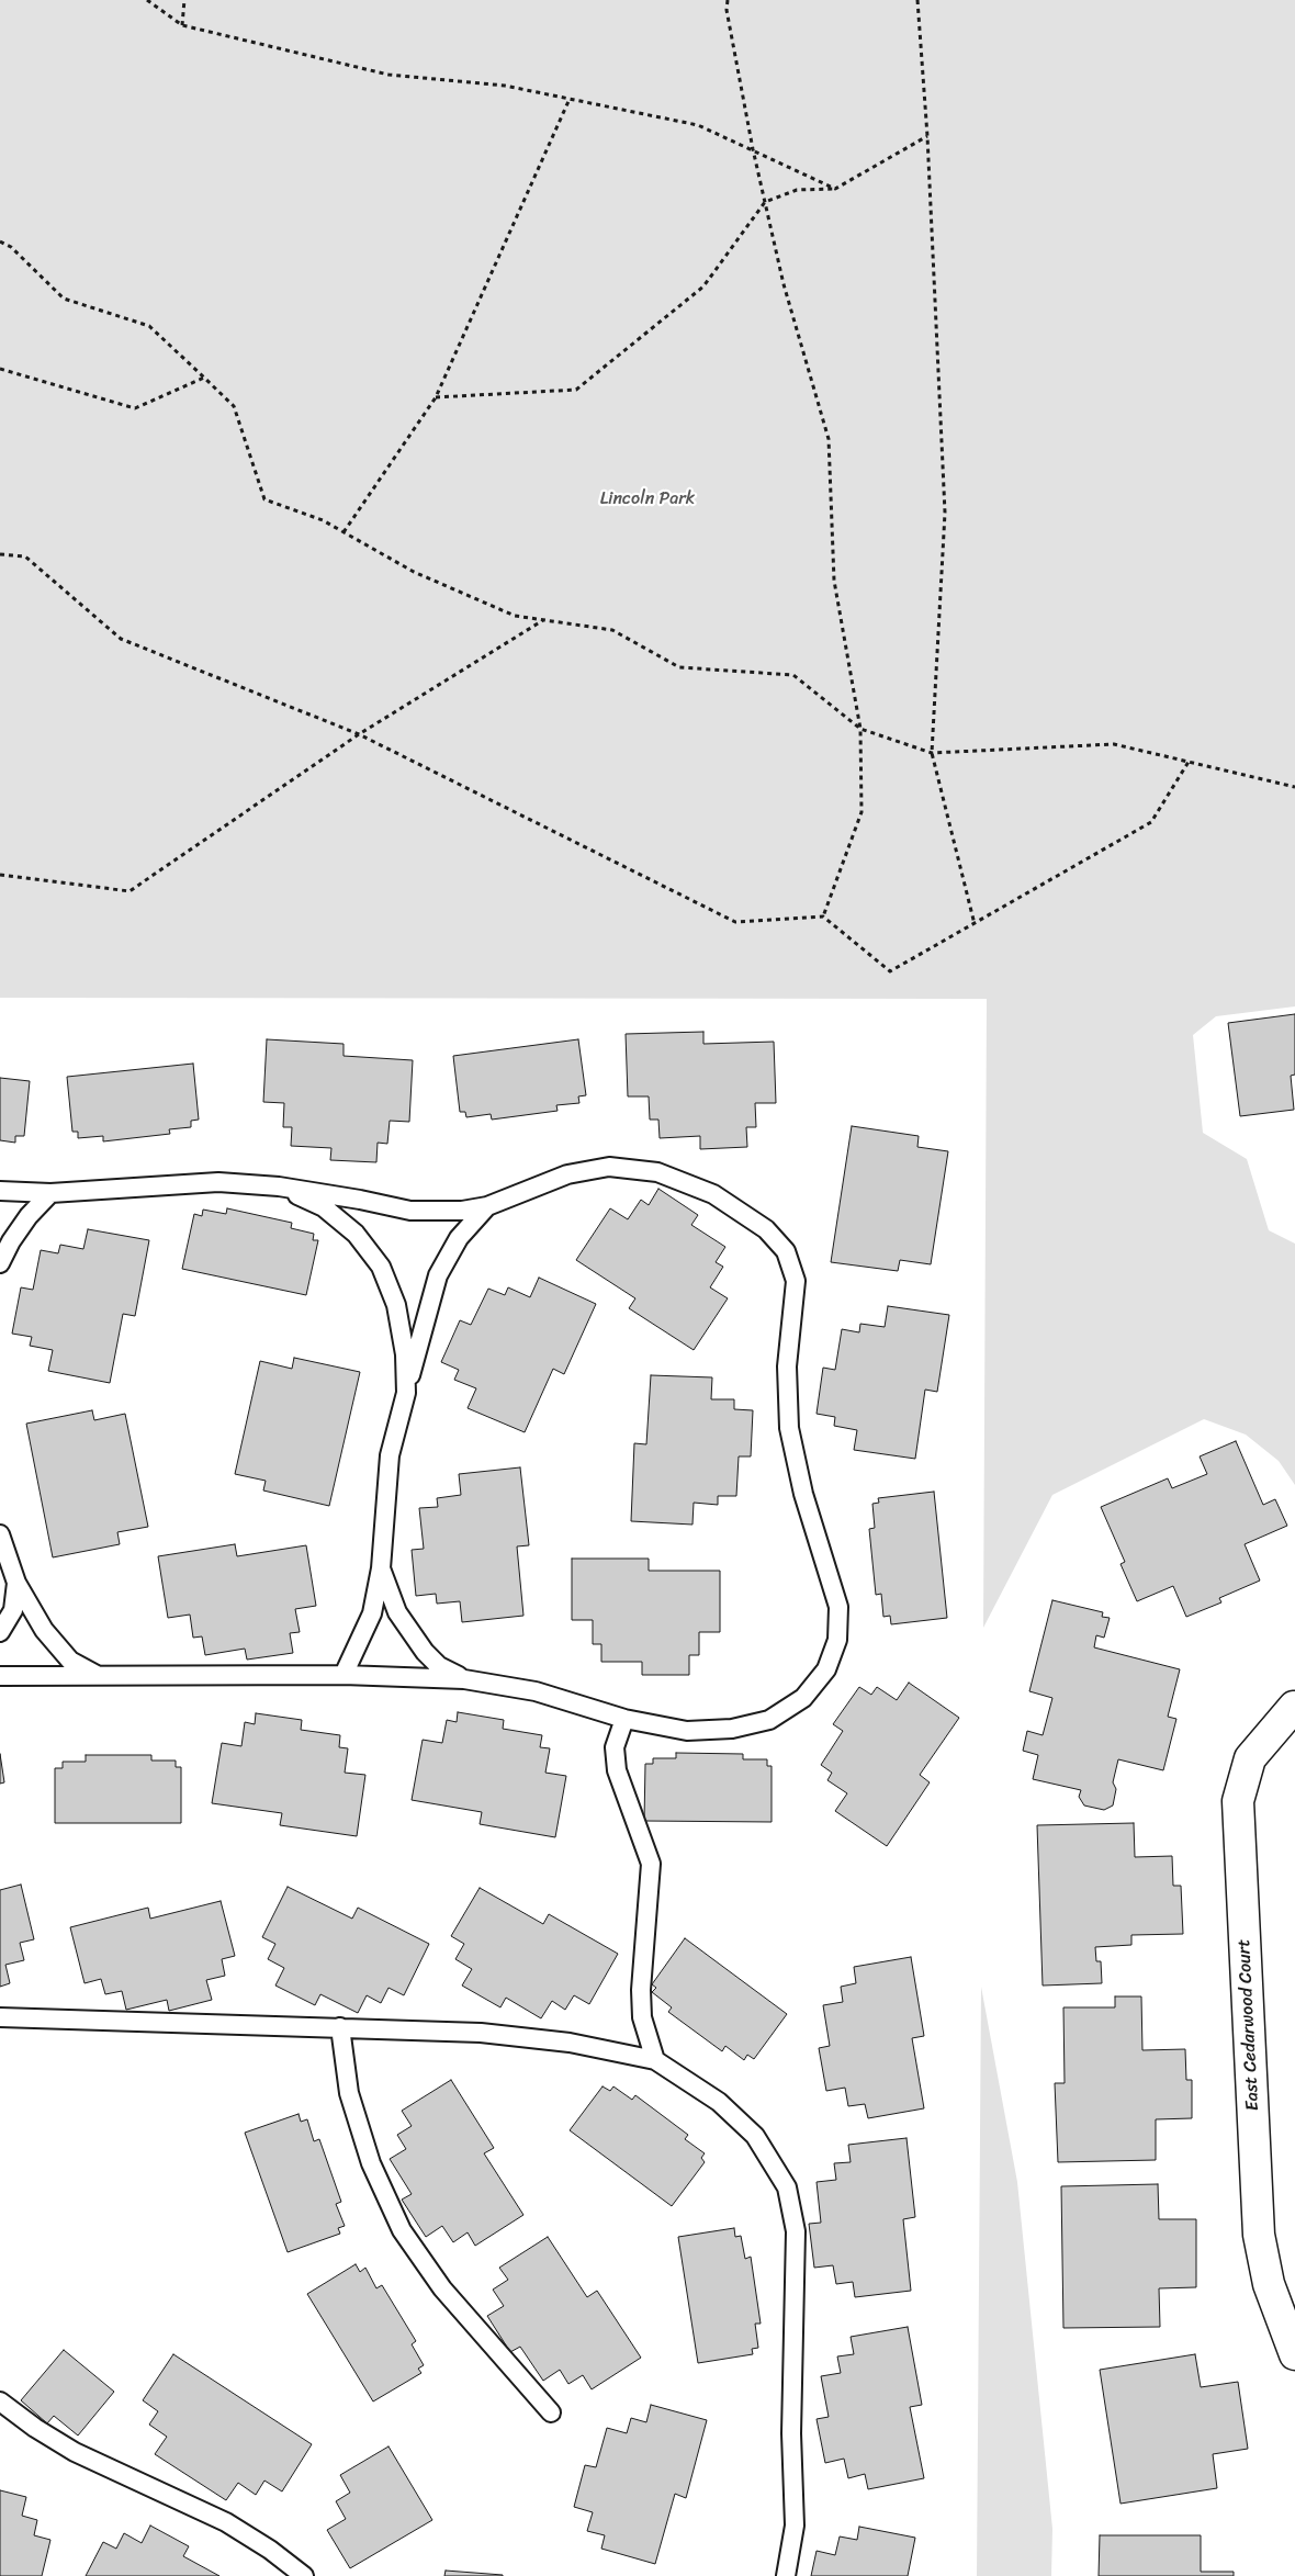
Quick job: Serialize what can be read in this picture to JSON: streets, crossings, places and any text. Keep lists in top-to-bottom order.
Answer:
{
  "streets": {
    "street": ["East Cedarwood Court"]
  },
  "parks": ["Lincoln Park"]
}
